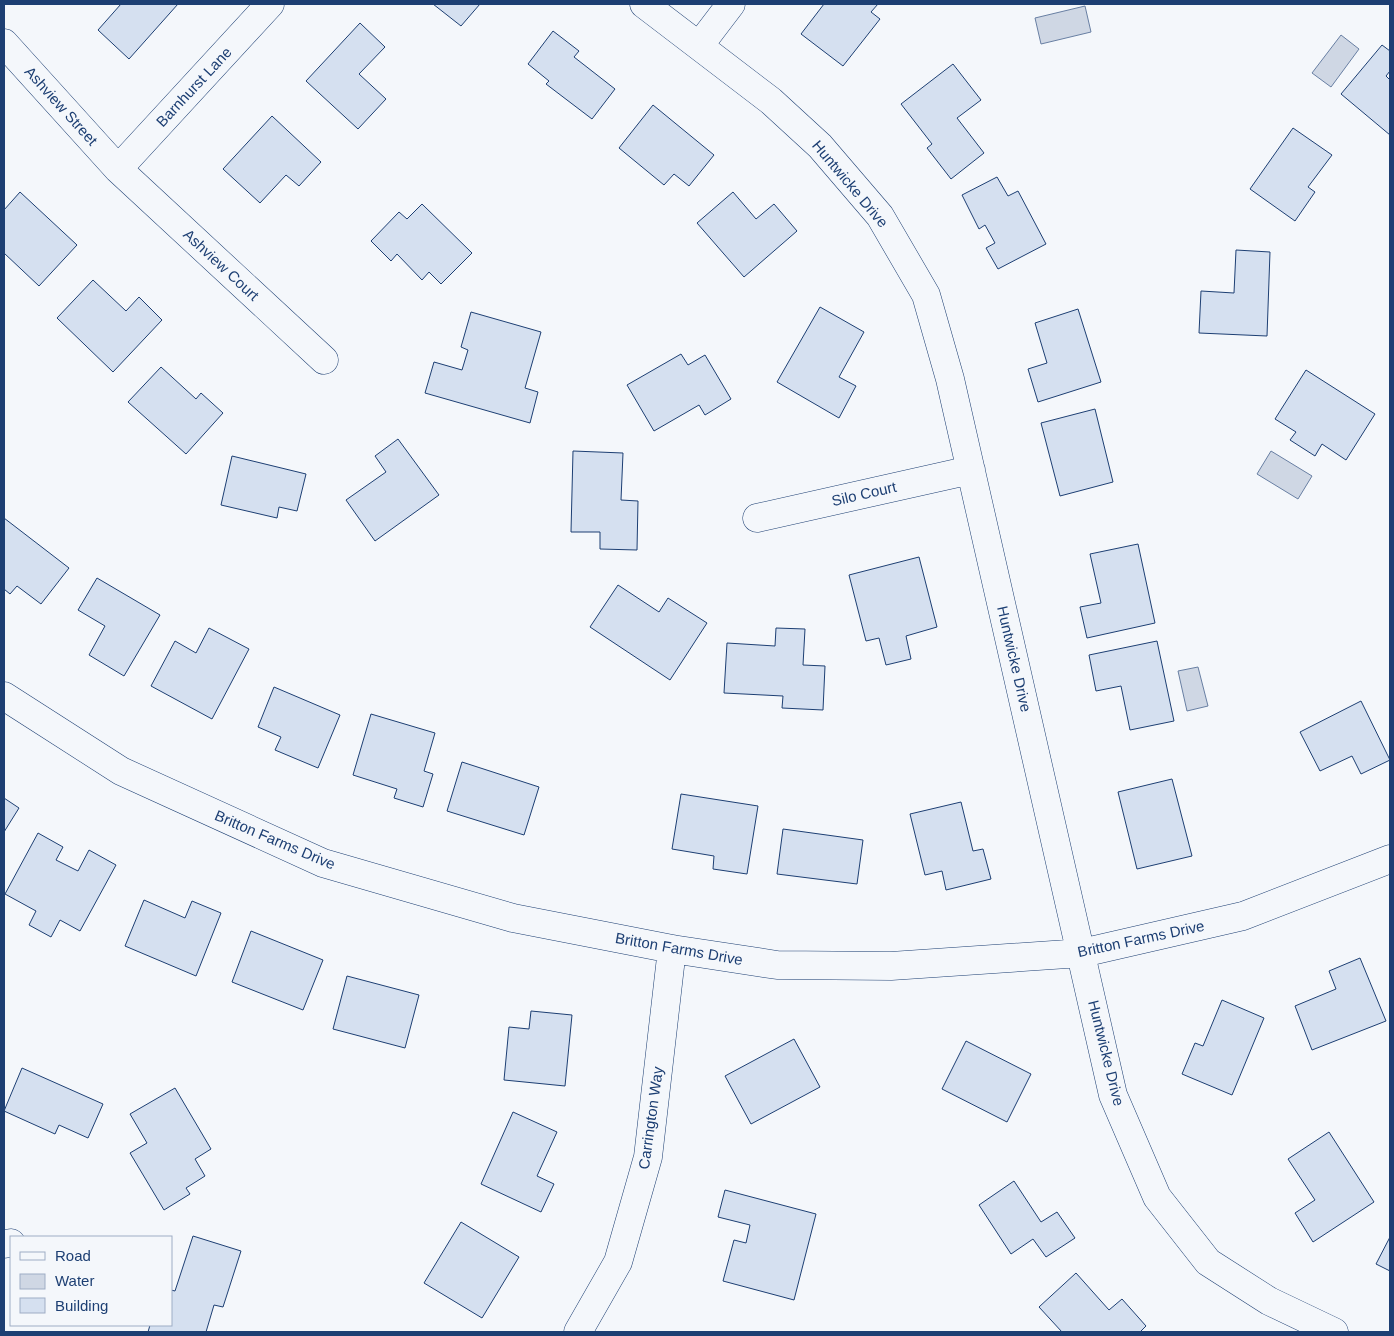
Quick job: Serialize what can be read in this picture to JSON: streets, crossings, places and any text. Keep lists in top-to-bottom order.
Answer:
{
  "streets": {
    "street": [
      "Barnhurst Lane",
      "Ashview Street",
      "Huntwicke Drive",
      "Ashview Court",
      "Silo Court",
      "Britton Farms Drive",
      "Carrington Way"
    ]
  },
  "crossings": [
    ["Barnhurst Lane", "Ashview Street"],
    ["Barnhurst Lane", "Ashview Court"],
    ["Ashview Street", "Ashview Court"],
    ["Huntwicke Drive", "Silo Court"],
    ["Huntwicke Drive", "Britton Farms Drive"],
    ["Britton Farms Drive", "Carrington Way"]
  ],
  "legend": ["Road", "Water", "Building"]
}
